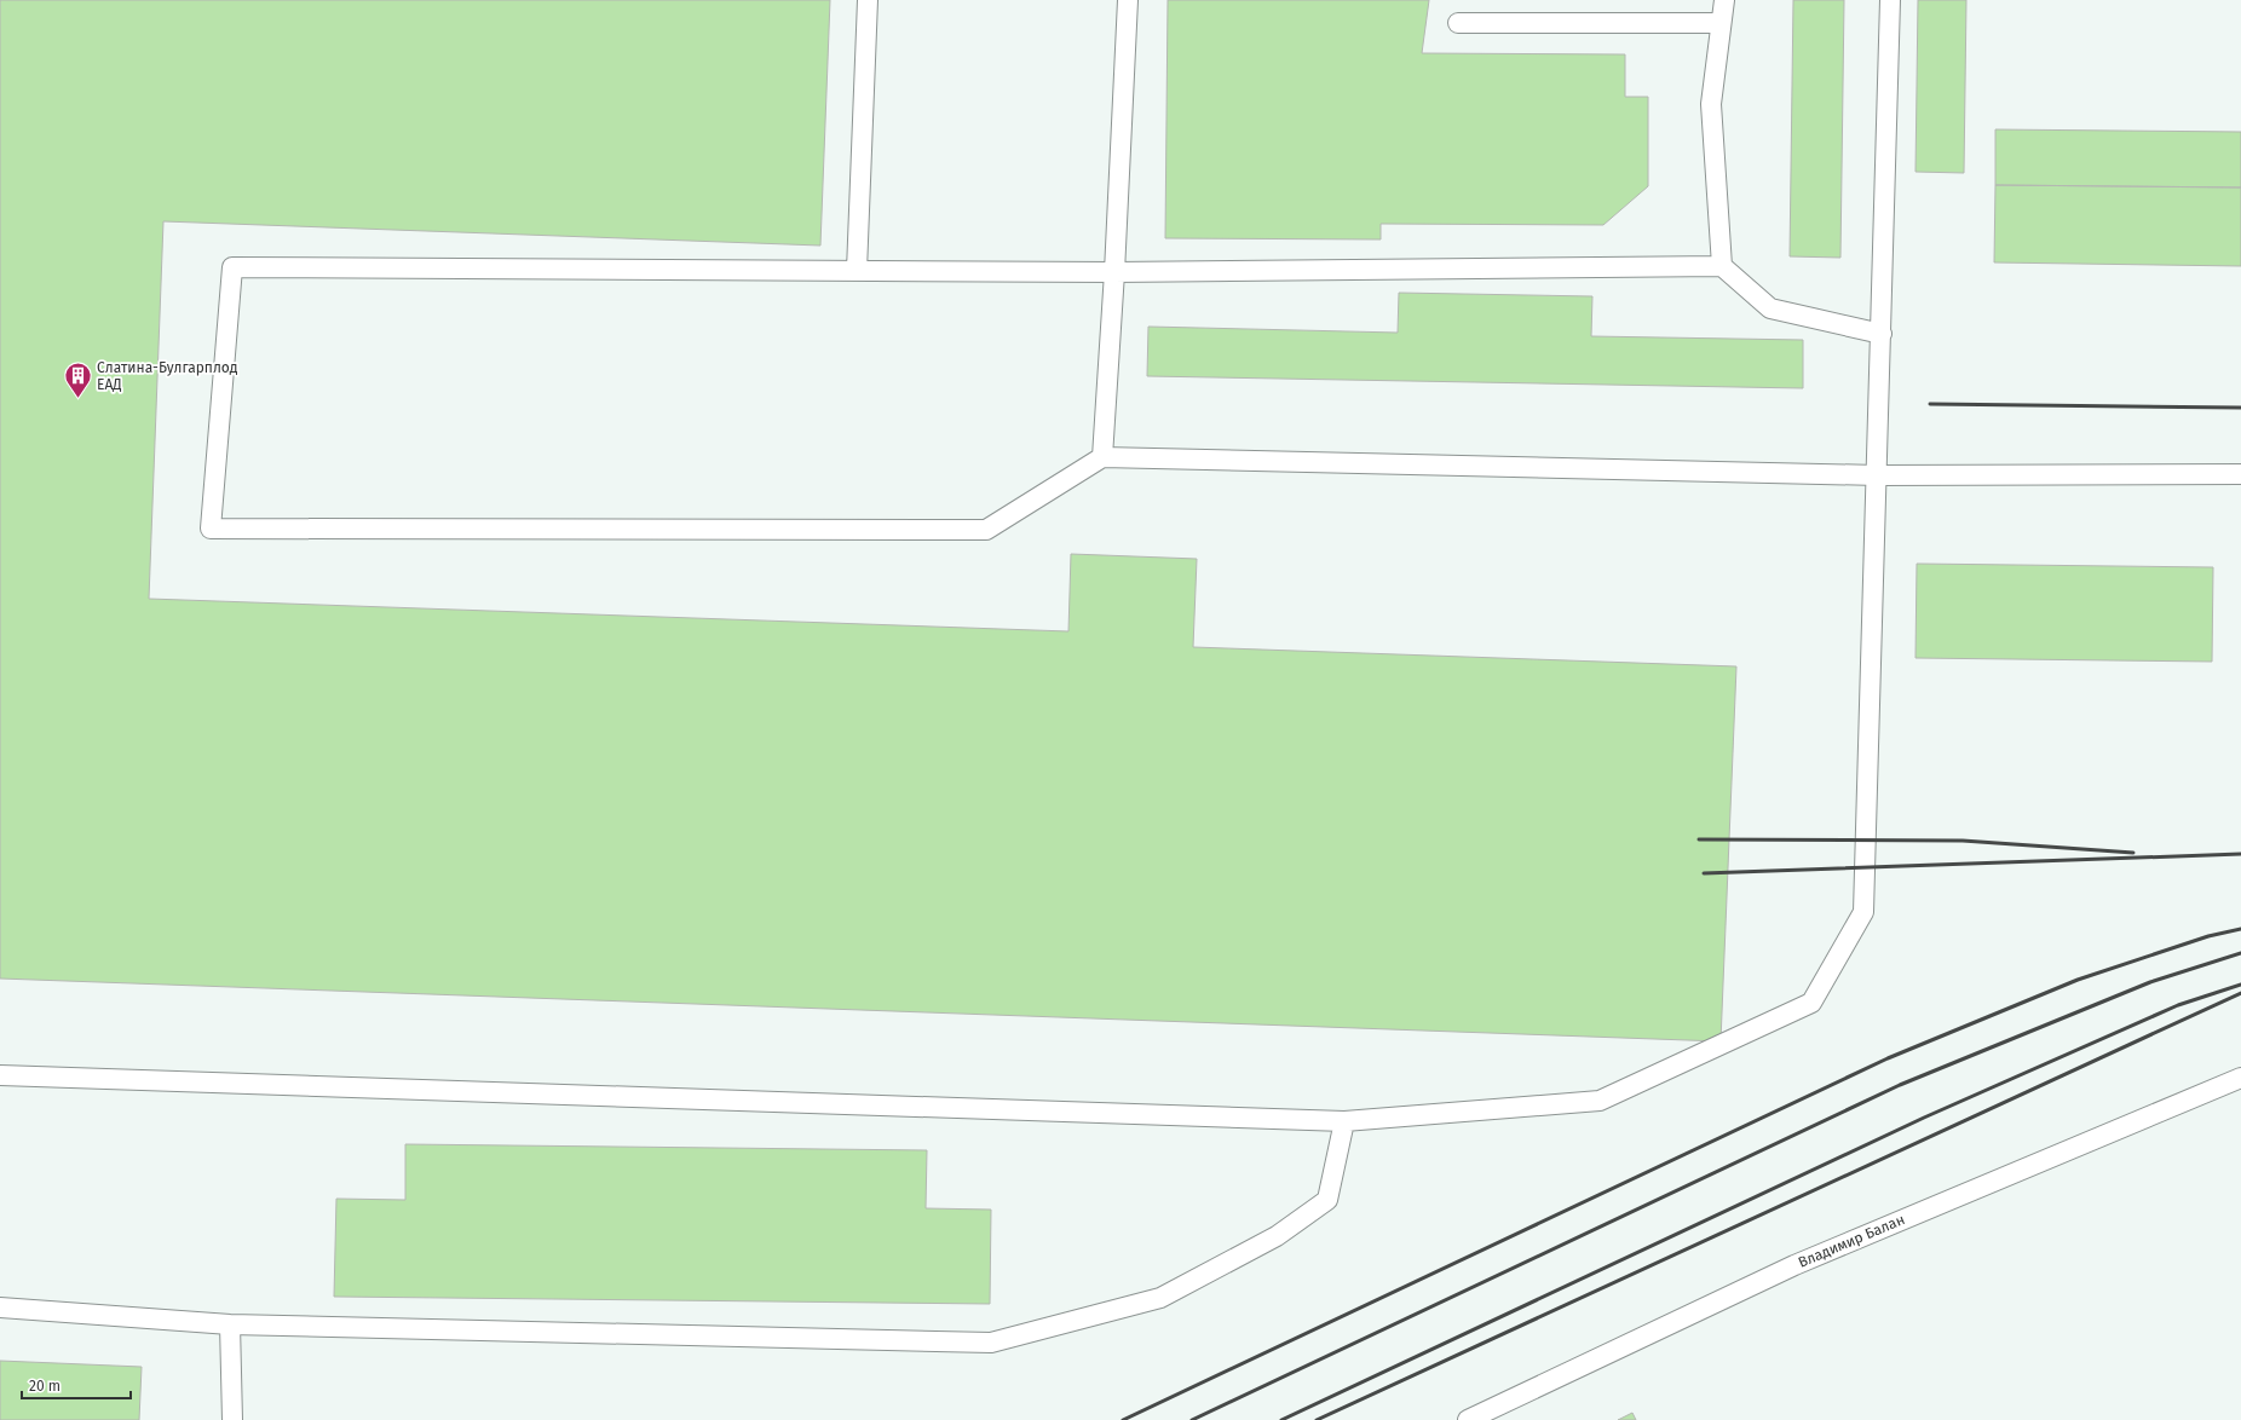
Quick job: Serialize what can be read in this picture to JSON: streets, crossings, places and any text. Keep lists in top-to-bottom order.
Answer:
{
  "streets": {
    "lane": ["Владимир Балан"]
  },
  "places": {
    "building": ["Слатина-Булгарплод ЕАД"]
  },
  "scale_bar": "20 m"
}
